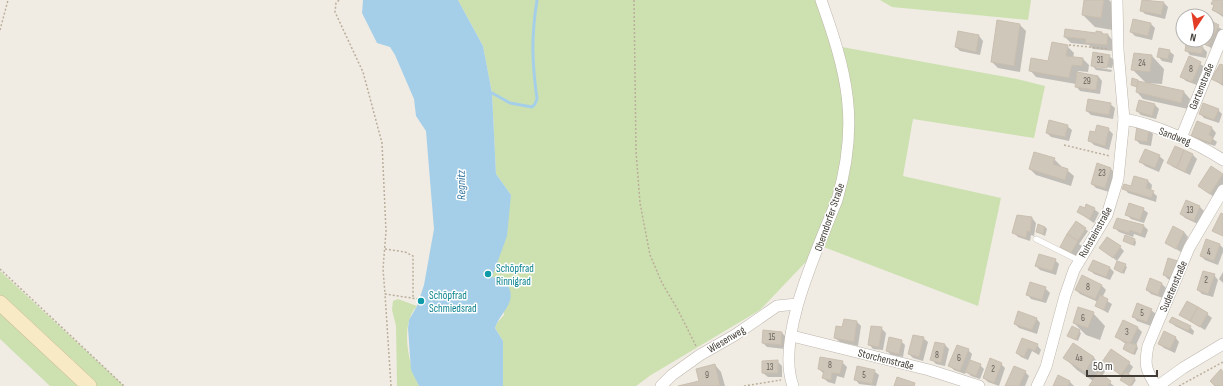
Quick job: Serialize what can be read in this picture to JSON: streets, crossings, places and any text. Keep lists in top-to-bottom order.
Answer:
{
  "streets": {
    "street": [
      "Gartenstraße",
      "Sandweg",
      "Oberndorfer Straße",
      "Ruhsteinstraße",
      "Sudetenstraße",
      "Wiesenweg",
      "Storchenstraße"
    ]
  },
  "crossings": [
    ["Gartenstraße", "Sandweg"],
    ["Sandweg", "Ruhsteinstraße"],
    ["Oberndorfer Straße", "Wiesenweg"],
    ["Oberndorfer Straße", "Storchenstraße"]
  ],
  "water": ["Regnitz"],
  "places": ["Schöpfrad Rinnigrad", "Schöpfrad Schmiedsrad"],
  "house_numbers": [
    "31",
    "24",
    "8",
    "29",
    "23",
    "13",
    "4",
    "2",
    "8",
    "5",
    "6",
    "3",
    "15",
    "8",
    "6",
    "4a",
    "8",
    "13",
    "2",
    "9",
    "5"
  ],
  "scale_bar": "50 m",
  "north": "bottom"
}
